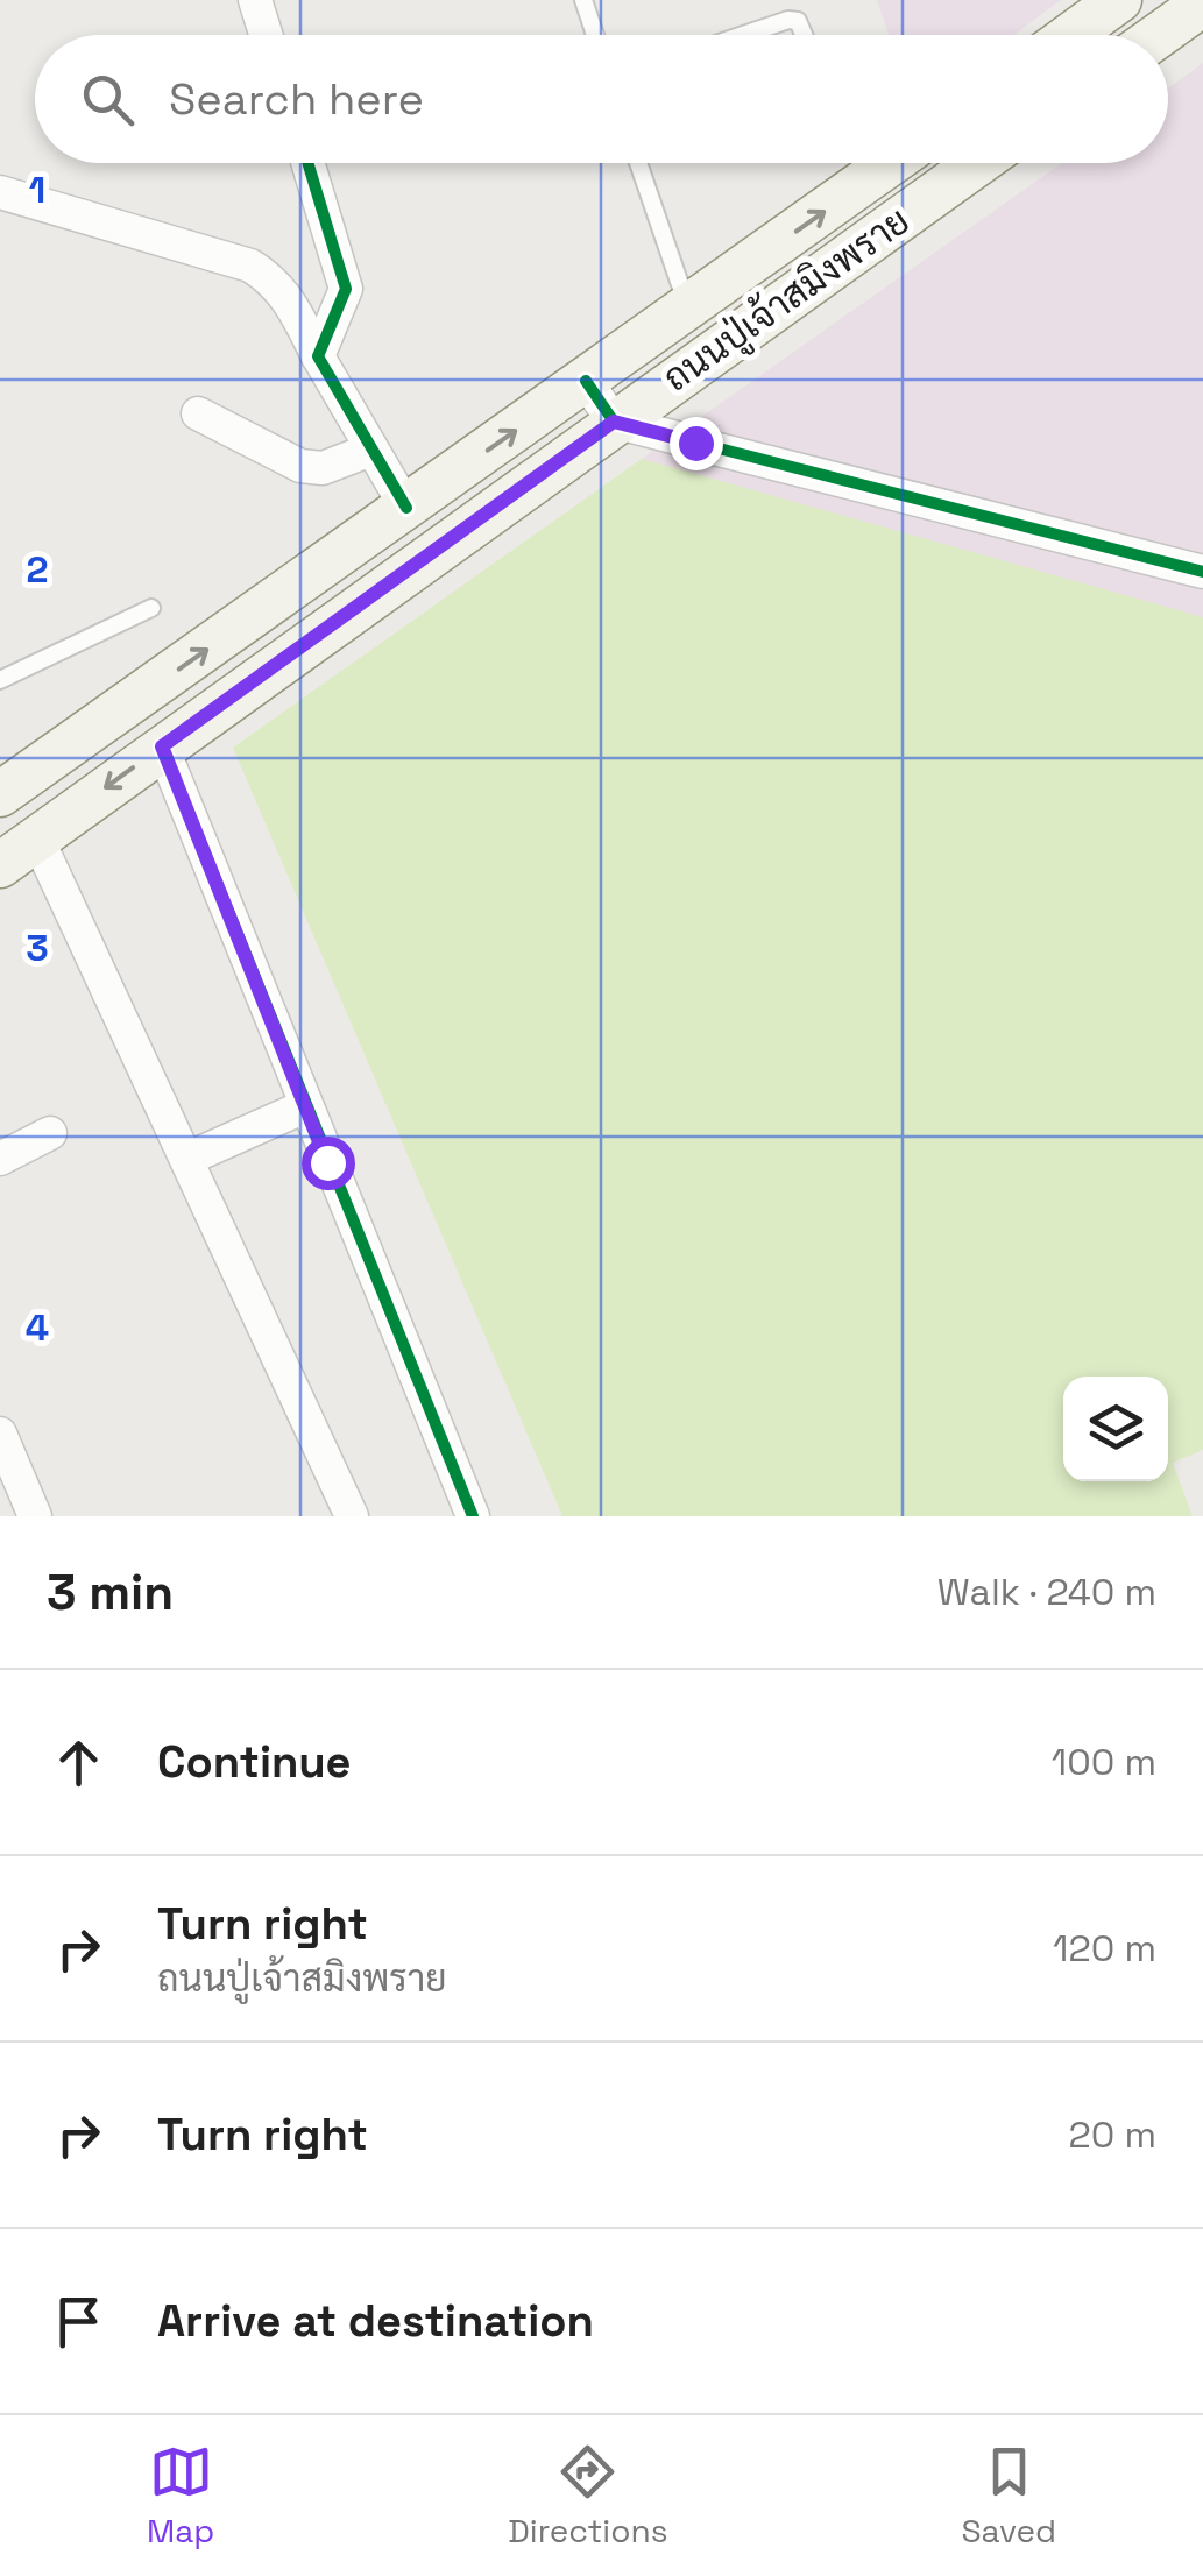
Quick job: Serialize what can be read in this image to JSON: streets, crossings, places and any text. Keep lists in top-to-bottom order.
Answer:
{
  "streets": {
    "main road": ["ถนนปู่เจ้าสมิงพราย"]
  },
  "page": {
    "search": "Search here",
    "heading": ["3 min", "Walk · 240 m"],
    "list": [
      ["Continue", "100 m"],
      ["Turn right", "ถนนปู่เจ้าสมิงพราย", "120 m"],
      ["Turn right", "20 m"],
      "Arrive at destination"
    ],
    "nav": ["Map", "Directions", "Saved"]
  },
  "grid": {
    "rows": [
      "1",
      "2",
      "3",
      "4"
    ]
  }
}
